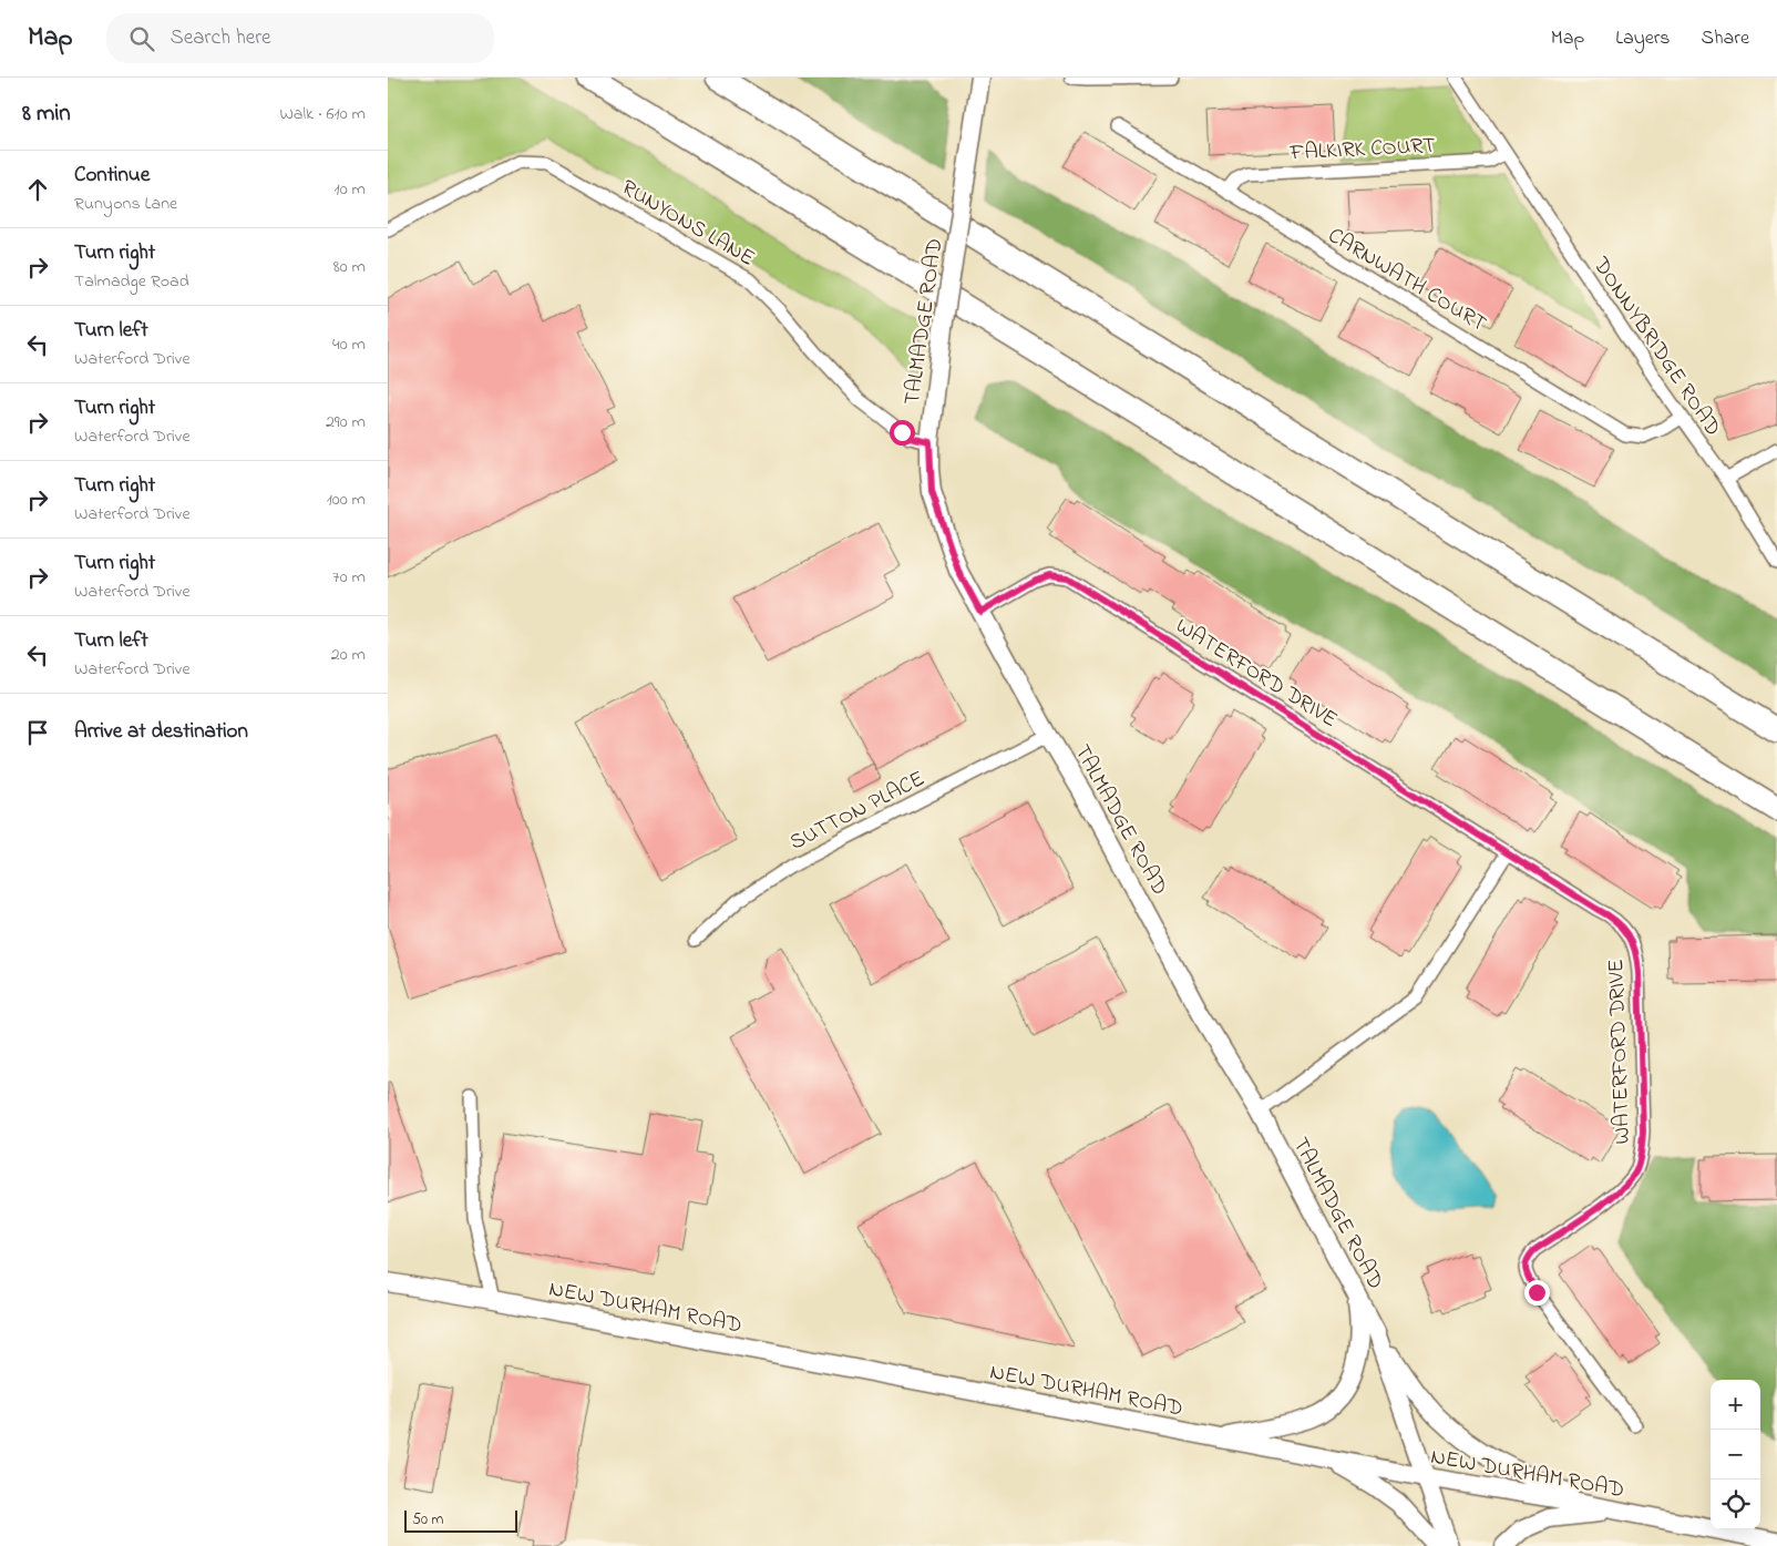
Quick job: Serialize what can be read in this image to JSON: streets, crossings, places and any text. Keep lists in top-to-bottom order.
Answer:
{
  "streets": {
    "street": [
      "FALKIRK COURT",
      "RUNYONS LANE",
      "CARNWATH COURT",
      "TALMADGE ROAD",
      "DONNYBRIDGE ROAD",
      "WATERFORD DRIVE",
      "SUTTON PLACE",
      "NEW DURHAM ROAD"
    ]
  },
  "crossings": [
    ["FALKIRK COURT", "CARNWATH COURT"],
    ["FALKIRK COURT", "DONNYBRIDGE ROAD"],
    ["RUNYONS LANE", "TALMADGE ROAD"],
    ["CARNWATH COURT", "DONNYBRIDGE ROAD"],
    ["TALMADGE ROAD", "WATERFORD DRIVE"],
    ["TALMADGE ROAD", "SUTTON PLACE"],
    ["TALMADGE ROAD", "NEW DURHAM ROAD"]
  ],
  "scale_bar": "50 m",
  "page": {
    "header": "Map",
    "search": "Search here",
    "nav": ["Map", "Layers", "Share"],
    "heading": ["8 min", "Walk · 610 m"],
    "list": [
      ["Continue", "Runyons Lane", "10 m"],
      ["Turn right", "Talmadge Road", "80 m"],
      ["Turn left", "Waterford Drive", "40 m"],
      ["Turn right", "Waterford Drive", "290 m"],
      ["Turn right", "Waterford Drive", "100 m"],
      ["Turn right", "Waterford Drive", "70 m"],
      ["Turn left", "Waterford Drive", "20 m"],
      "Arrive at destination"
    ],
    "map_buttons": ["+", "−"],
    "scale": "50 m"
  }
}
